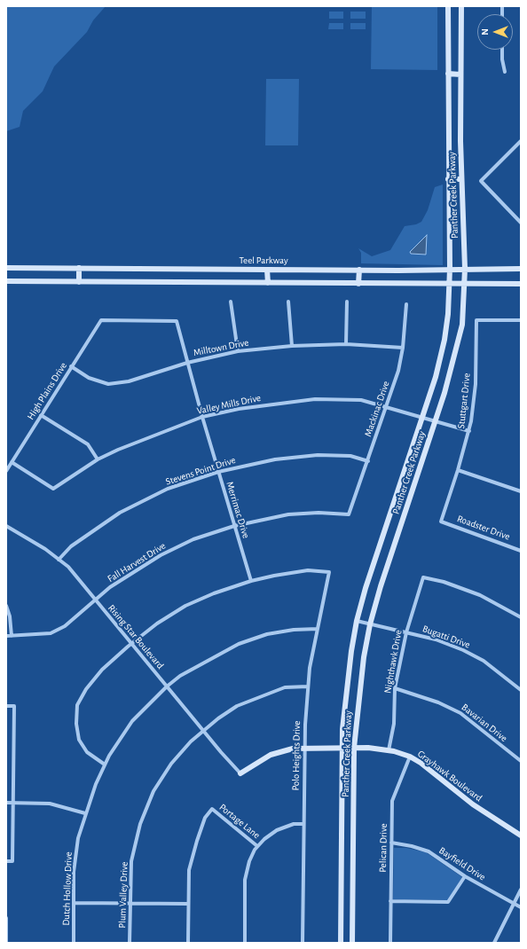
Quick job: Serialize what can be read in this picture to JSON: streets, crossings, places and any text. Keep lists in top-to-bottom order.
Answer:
{
  "streets": {
    "main road": ["Panther Creek Parkway", "Teel Parkway", "Grayhawk Boulevard"],
    "street": [
      "Milltown Drive",
      "High Plains Drive",
      "Stuttgart Drive",
      "Valley Mills Drive",
      "Mackinac Drive",
      "Stevens Point Drive",
      "Merrimac Drive",
      "Roadster Drive",
      "Fall Harvest Drive",
      "Rising Star Boulevard",
      "Bugatti Drive",
      "Nighthawk Drive",
      "Bavarian Drive",
      "Polo Heights Drive",
      "Portage Lane",
      "Pelican Drive",
      "Bayfield Drive",
      "Dutch Hollow Drive",
      "Plum Valley Drive"
    ]
  },
  "crossings": [
    ["Panther Creek Parkway", "Teel Parkway"],
    ["Panther Creek Parkway", "Valley Mills Drive"],
    ["Panther Creek Parkway", "Bugatti Drive"],
    ["Panther Creek Parkway", "Grayhawk Boulevard"],
    ["Milltown Drive", "High Plains Drive"],
    ["Milltown Drive", "Mackinac Drive"],
    ["Milltown Drive", "Merrimac Drive"],
    ["High Plains Drive", "Valley Mills Drive"],
    ["High Plains Drive", "Merrimac Drive"],
    ["Stuttgart Drive", "Valley Mills Drive"],
    ["Stuttgart Drive", "Roadster Drive"],
    ["Valley Mills Drive", "Mackinac Drive"],
    ["Valley Mills Drive", "Merrimac Drive"],
    ["Mackinac Drive", "Stevens Point Drive"],
    ["Mackinac Drive", "Fall Harvest Drive"],
    ["Stevens Point Drive", "Merrimac Drive"],
    ["Stevens Point Drive", "Rising Star Boulevard"],
    ["Merrimac Drive", "Fall Harvest Drive"],
    ["Merrimac Drive", "Polo Heights Drive"],
    ["Fall Harvest Drive", "Rising Star Boulevard"],
    ["Rising Star Boulevard", "Grayhawk Boulevard"],
    ["Rising Star Boulevard", "Dutch Hollow Drive"],
    ["Rising Star Boulevard", "Plum Valley Drive"],
    ["Bugatti Drive", "Nighthawk Drive"],
    ["Nighthawk Drive", "Bavarian Drive"],
    ["Nighthawk Drive", "Grayhawk Boulevard"],
    ["Polo Heights Drive", "Grayhawk Boulevard"],
    ["Polo Heights Drive", "Dutch Hollow Drive"],
    ["Polo Heights Drive", "Plum Valley Drive"],
    ["Grayhawk Boulevard", "Pelican Drive"],
    ["Pelican Drive", "Bayfield Drive"]
  ],
  "north": "left"
}
